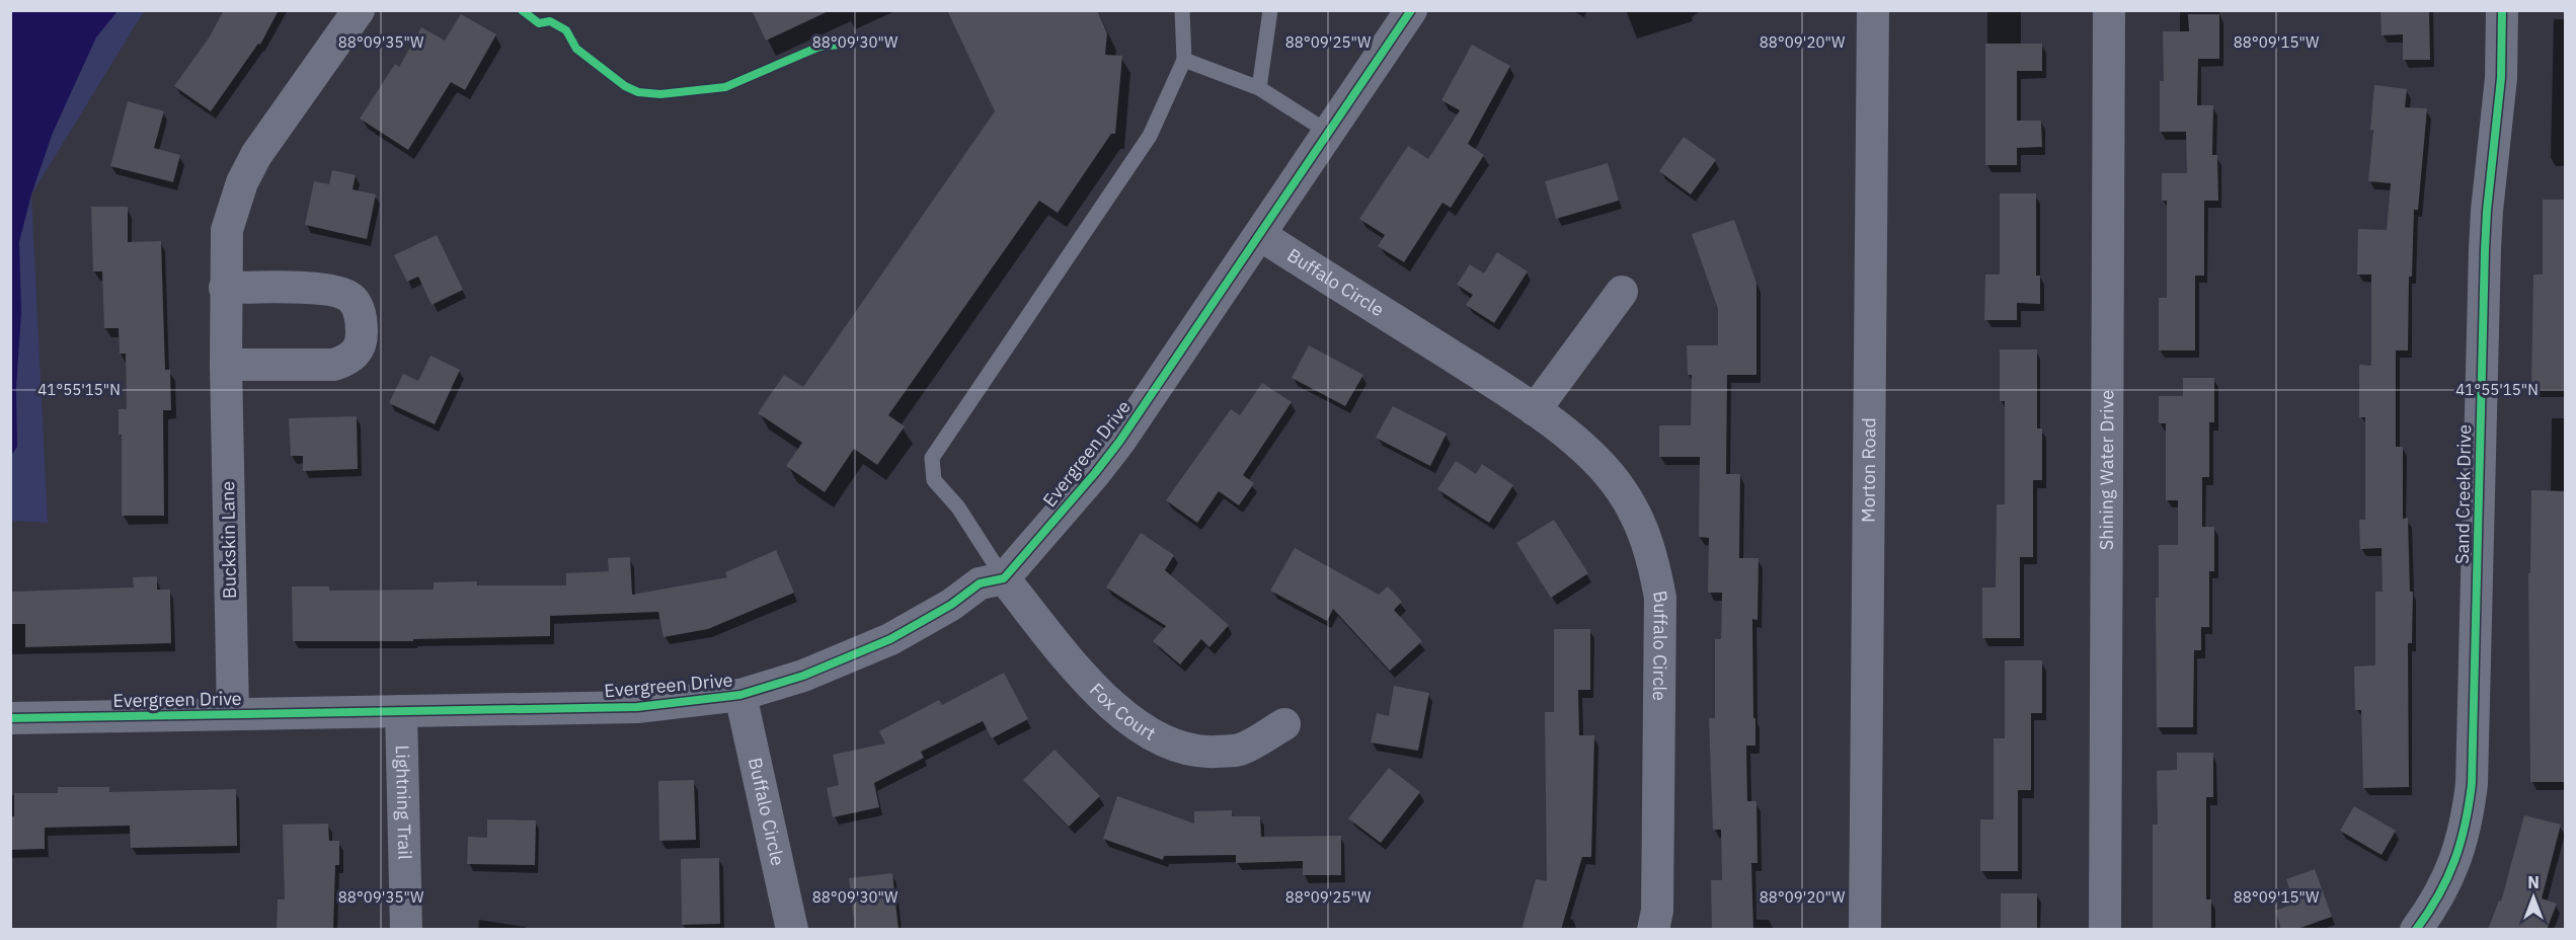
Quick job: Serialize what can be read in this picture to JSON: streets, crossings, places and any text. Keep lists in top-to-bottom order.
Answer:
{
  "streets": {
    "street": [
      "Buffalo Circle",
      "Evergreen Drive",
      "Morton Road",
      "Shining Water Drive",
      "Sand Creek Drive",
      "Buckskin Lane",
      "Fox Court",
      "Lightning Trail"
    ]
  },
  "crossings": [
    ["Buffalo Circle", "Evergreen Drive"],
    ["Evergreen Drive", "Buckskin Lane"],
    ["Evergreen Drive", "Fox Court"],
    ["Evergreen Drive", "Lightning Trail"]
  ],
  "north": "top",
  "coordinates": [
    "88°09'35\"W",
    "88°09'30\"W",
    "88°09'25\"W",
    "88°09'20\"W",
    "88°09'15\"W",
    "41°55'15\"N"
  ]
}
